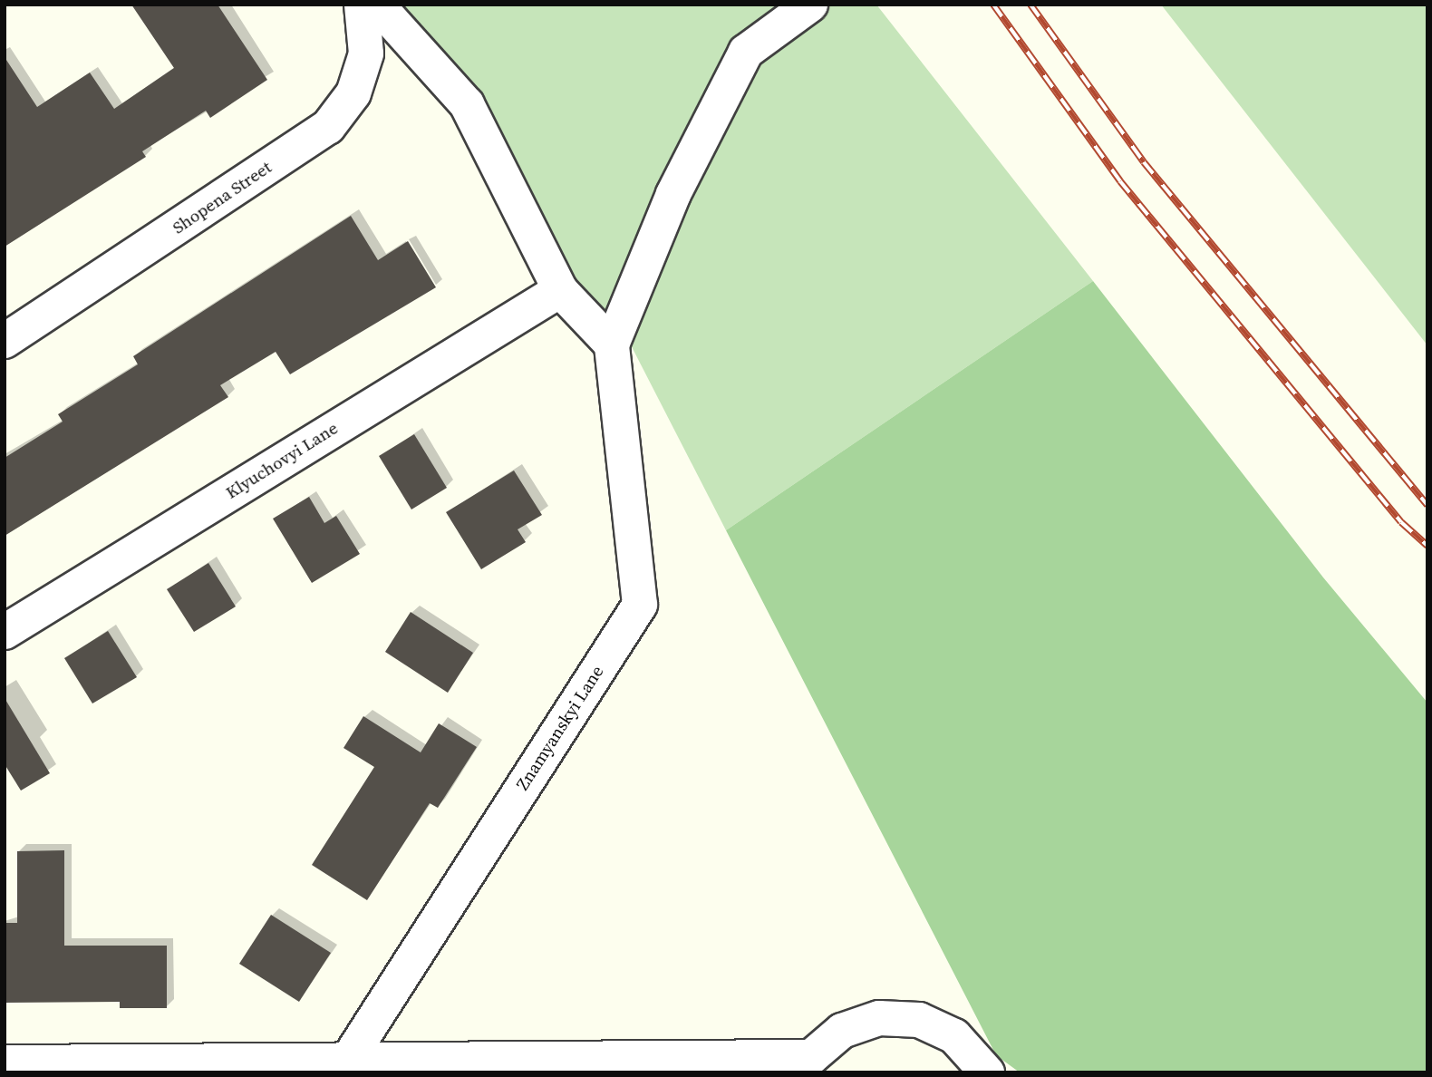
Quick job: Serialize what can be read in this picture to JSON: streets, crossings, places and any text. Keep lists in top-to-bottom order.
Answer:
{
  "streets": {
    "street": ["Shopena Street", "Klyuchovyi Lane", "Znamyanskyi Lane"]
  }
}
